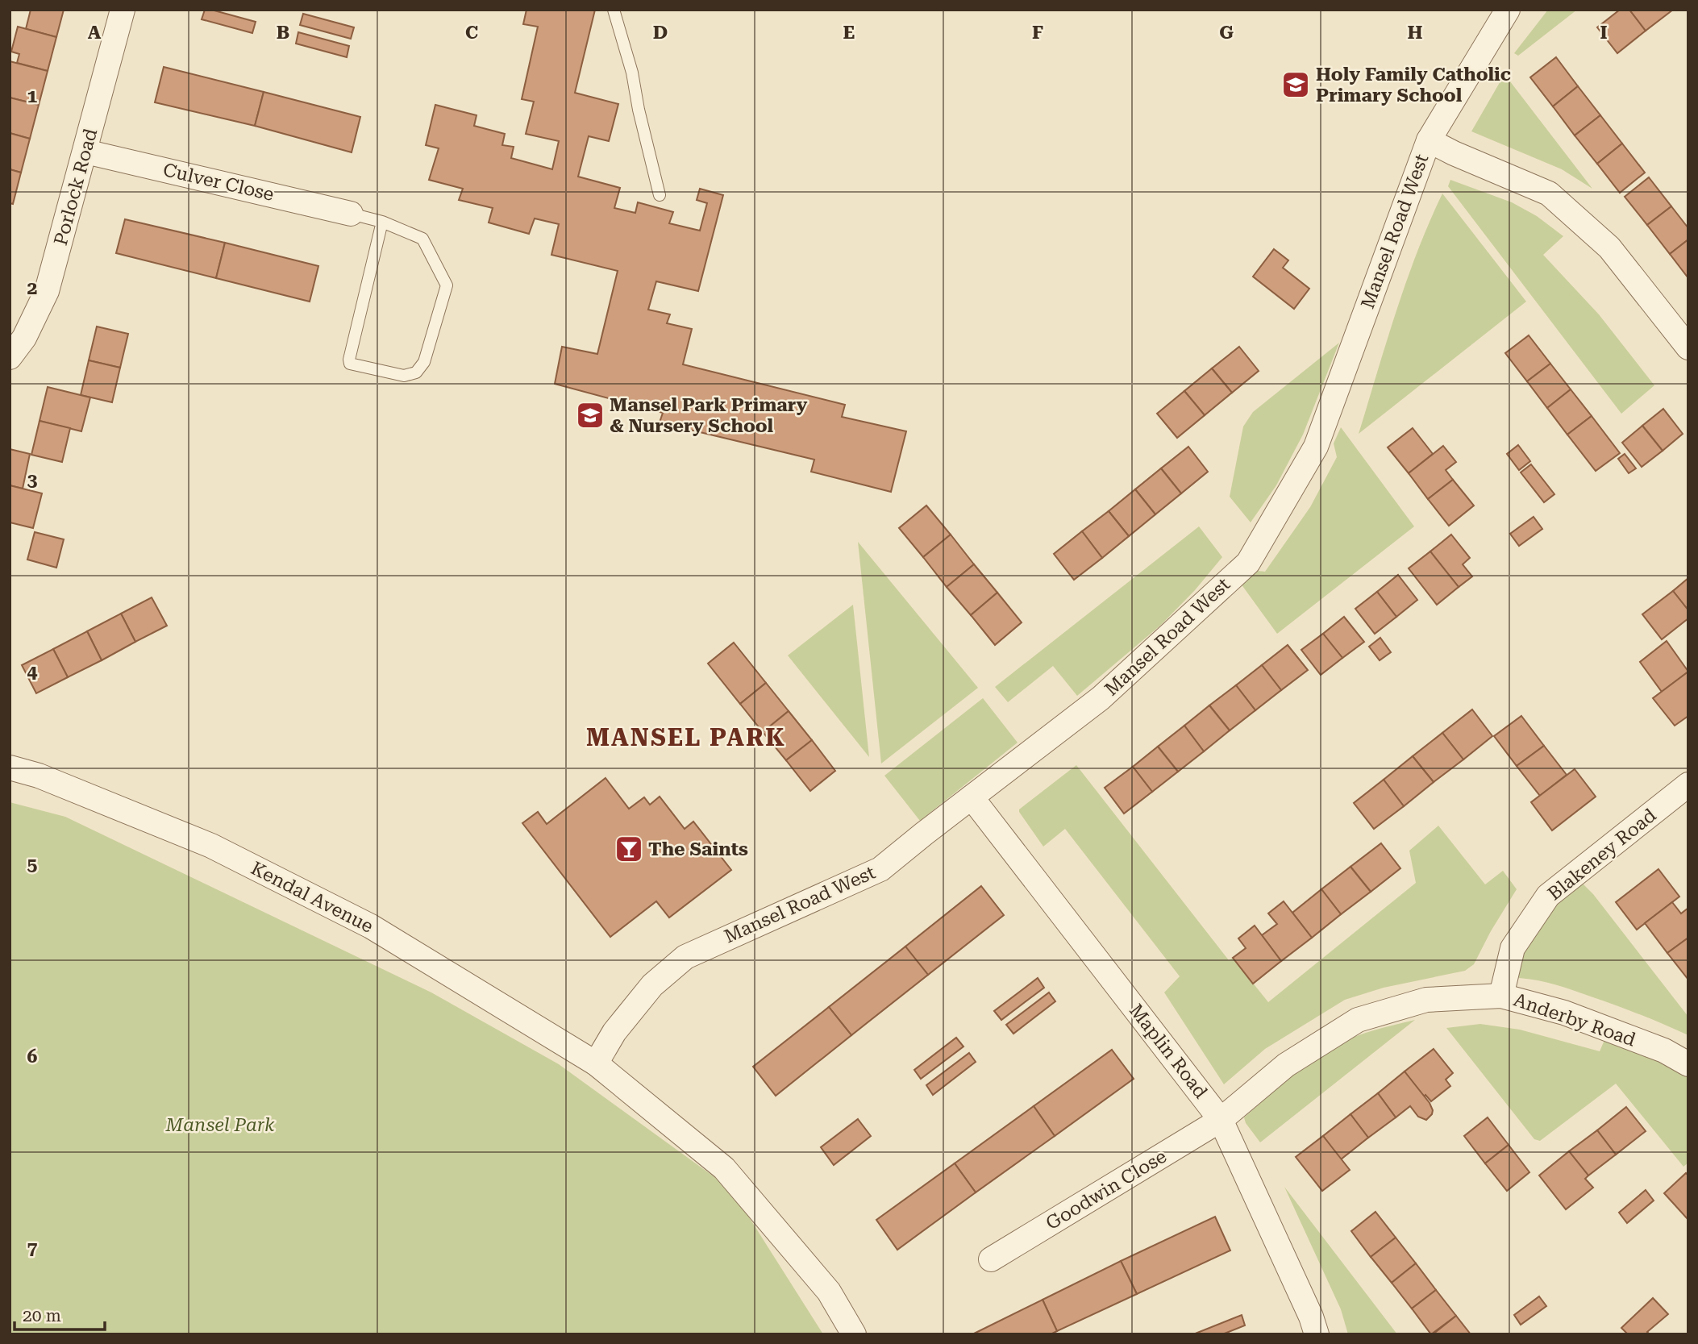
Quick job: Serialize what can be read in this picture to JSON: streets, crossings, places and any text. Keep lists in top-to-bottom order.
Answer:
{
  "streets": {
    "street": [
      "Culver Close",
      "Porlock Road",
      "Mansel Road West",
      "Blakeney Road",
      "Kendal Avenue",
      "Anderby Road",
      "Maplin Road",
      "Goodwin Close"
    ]
  },
  "crossings": [
    ["Culver Close", "Porlock Road"],
    ["Mansel Road West", "Kendal Avenue"],
    ["Mansel Road West", "Maplin Road"],
    ["Blakeney Road", "Anderby Road"],
    ["Anderby Road", "Maplin Road"],
    ["Anderby Road", "Goodwin Close"],
    ["Maplin Road", "Goodwin Close"]
  ],
  "districts": ["MANSEL PARK"],
  "parks": ["Mansel Park"],
  "places": {
    "school or university": ["Holy Family Catholic Primary School", "Mansel Park Primary & Nursery School"],
    "bar": ["The Saints"]
  },
  "scale_bar": "20 m",
  "grid": {
    "columns": [
      "A",
      "B",
      "C",
      "D",
      "E",
      "F",
      "G",
      "H",
      "I"
    ],
    "rows": [
      "1",
      "2",
      "3",
      "4",
      "5",
      "6",
      "7"
    ]
  }
}
